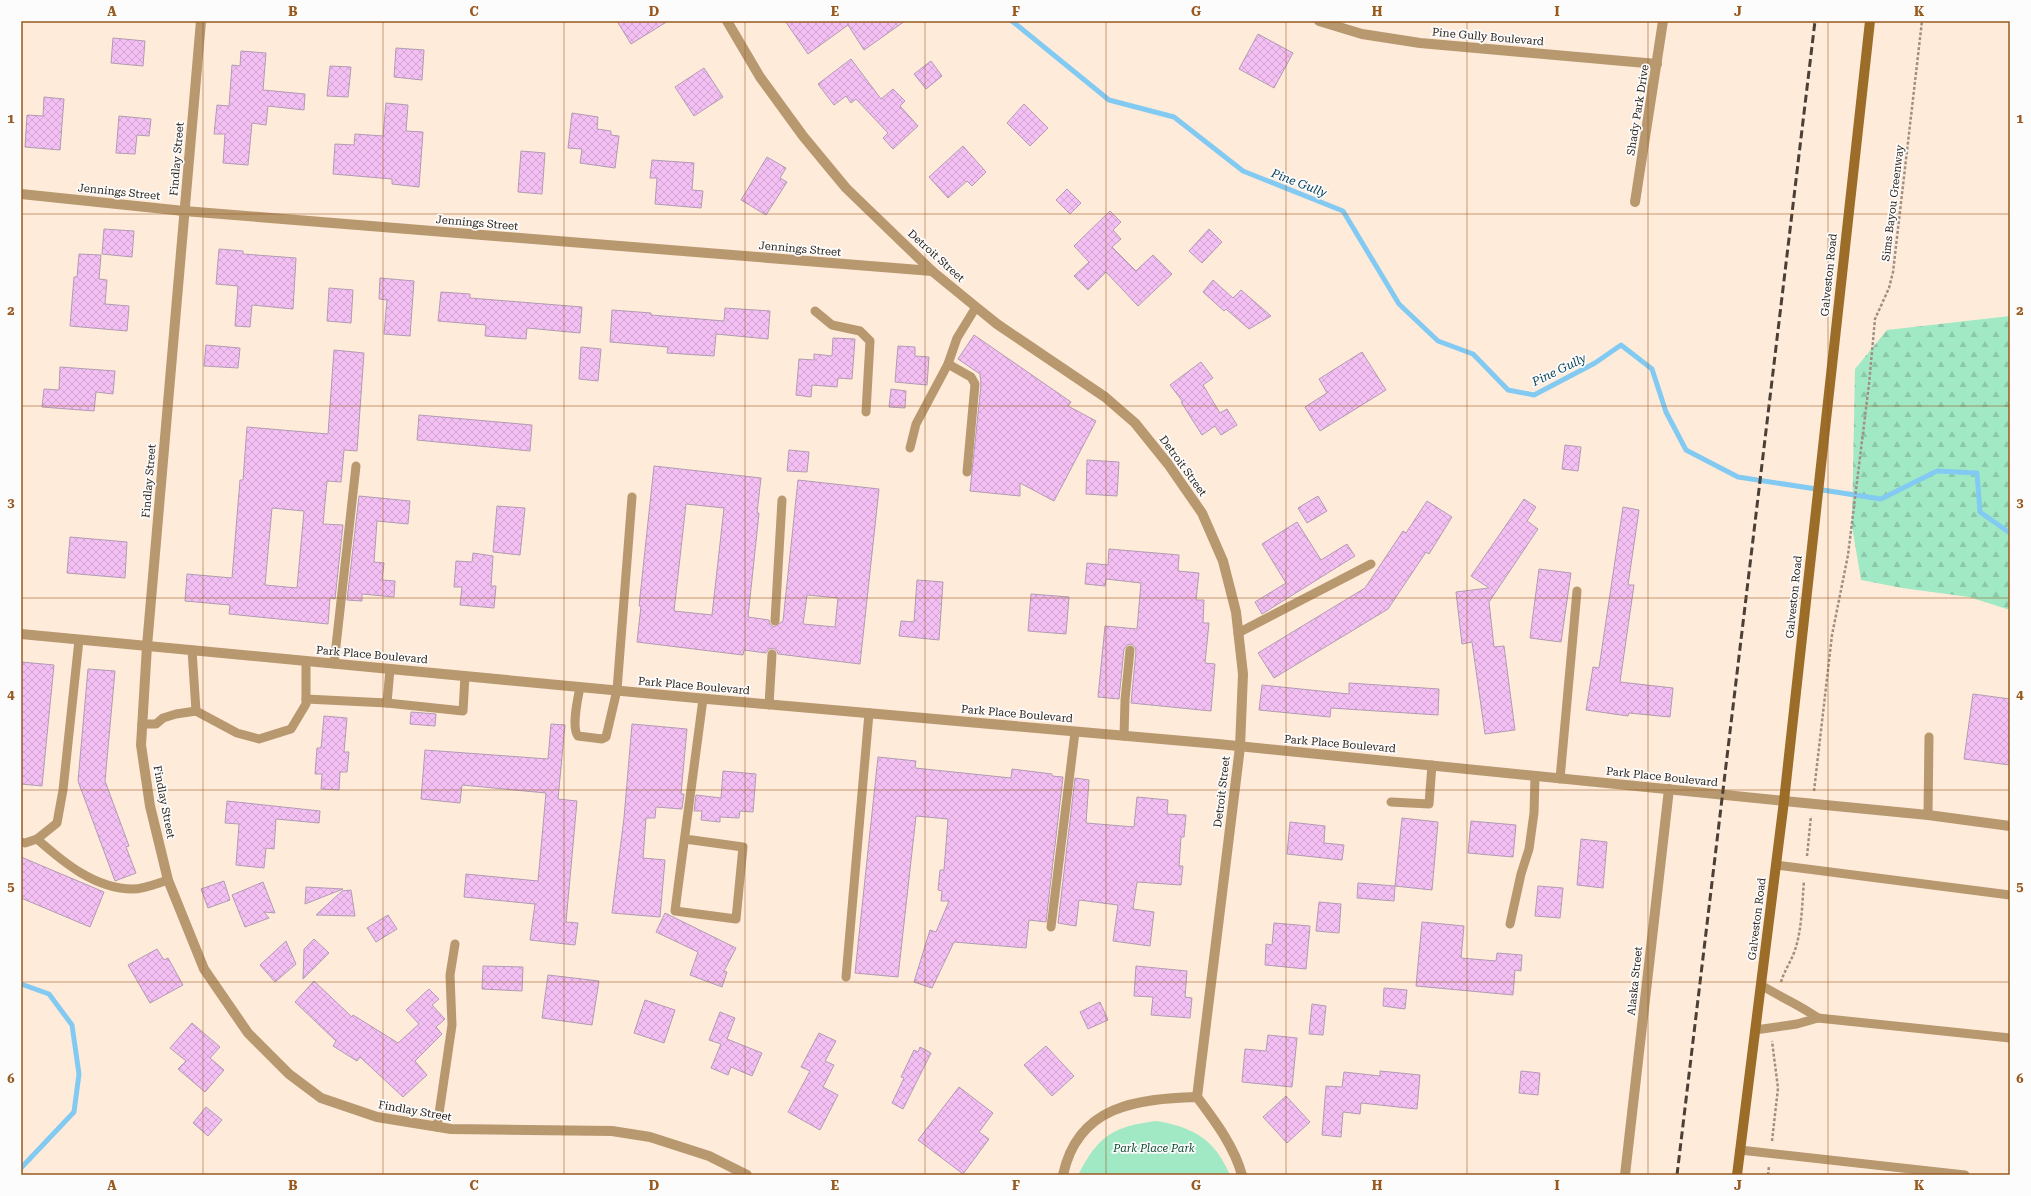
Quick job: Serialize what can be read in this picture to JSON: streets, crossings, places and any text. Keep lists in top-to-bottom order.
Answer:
{
  "streets": {
    "main road": ["Galveston Road"],
    "street": [
      "Pine Gully Boulevard",
      "Shady Park Drive",
      "Findlay Street",
      "Jennings Street",
      "Detroit Street",
      "Park Place Boulevard",
      "Alaska Street"
    ],
    "path": ["Sims Bayou Greenway"]
  },
  "crossings": [
    ["Pine Gully Boulevard", "Shady Park Drive"],
    ["Findlay Street", "Jennings Street"],
    ["Findlay Street", "Park Place Boulevard"],
    ["Jennings Street", "Detroit Street"],
    ["Detroit Street", "Park Place Boulevard"],
    ["Galveston Road", "Park Place Boulevard"],
    ["Park Place Boulevard", "Alaska Street"]
  ],
  "water": ["Pine Gully"],
  "parks": ["Park Place Park"],
  "grid": {
    "columns": [
      "A",
      "B",
      "C",
      "D",
      "E",
      "F",
      "G",
      "H",
      "I",
      "J",
      "K"
    ],
    "rows": [
      "1",
      "2",
      "3",
      "4",
      "5",
      "6"
    ]
  }
}
